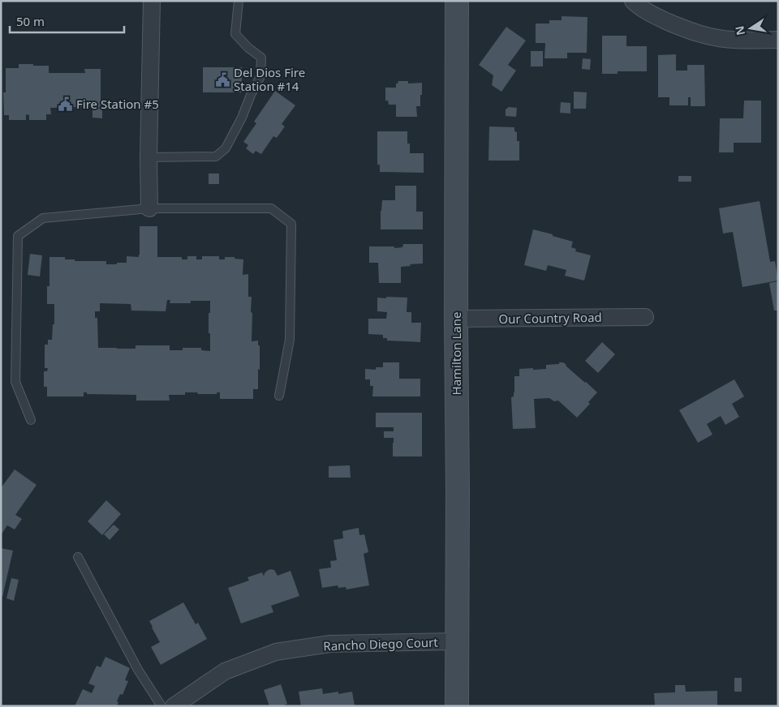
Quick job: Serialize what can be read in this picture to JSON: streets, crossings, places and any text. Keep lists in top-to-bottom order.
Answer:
{
  "streets": {
    "street": ["Our Country Road", "Hamilton Lane", "Rancho Diego Court"]
  },
  "crossings": [
    ["Our Country Road", "Hamilton Lane"],
    ["Hamilton Lane", "Rancho Diego Court"]
  ],
  "places": {
    "public building": ["Del Dios Fire Station #14", "Fire Station #5"]
  },
  "scale_bar": "50 m",
  "north": "left"
}
